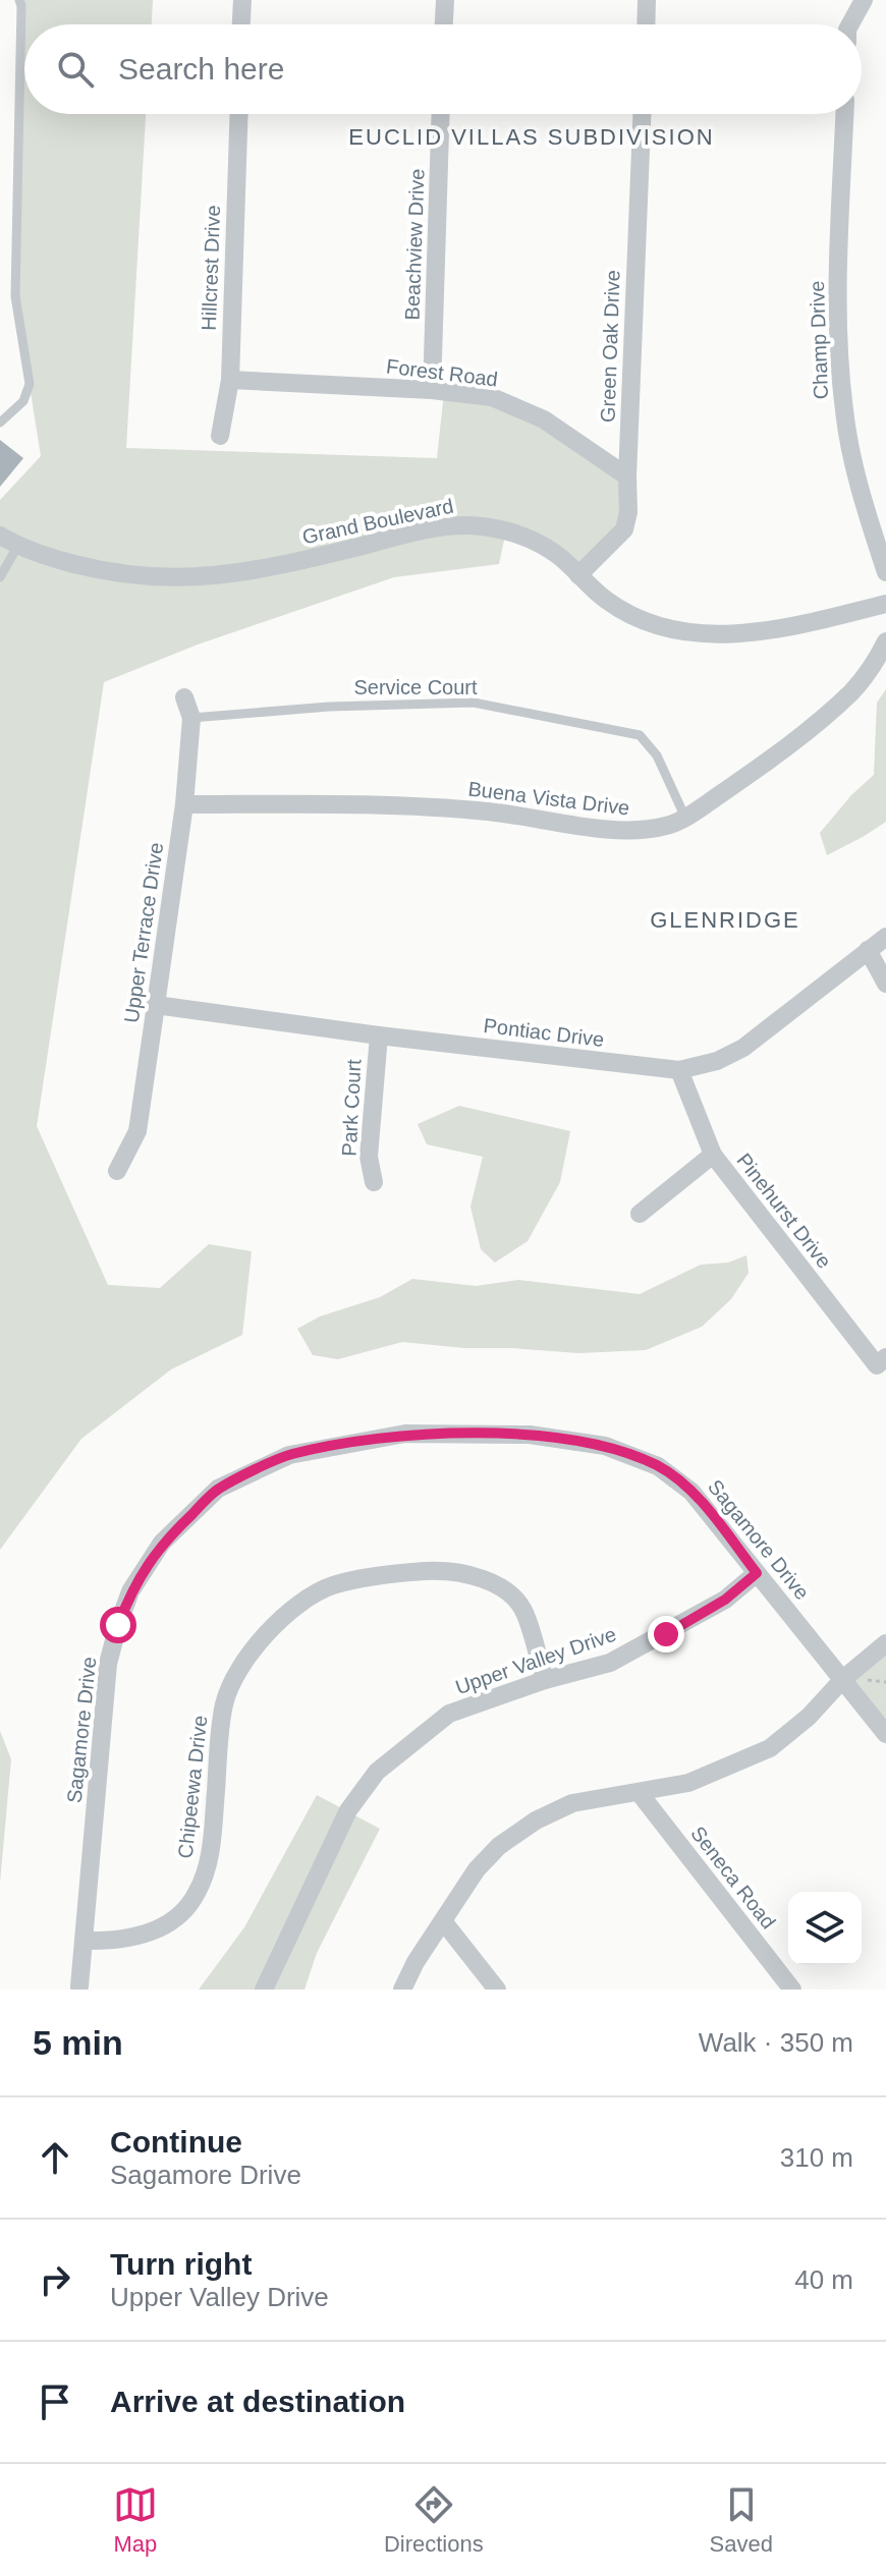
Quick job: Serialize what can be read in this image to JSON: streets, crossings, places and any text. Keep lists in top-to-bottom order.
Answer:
{
  "streets": {
    "street": [
      "Beachview Drive",
      "Hillcrest Drive",
      "Champ Drive",
      "Green Oak Drive",
      "Forest Road",
      "Grand Boulevard",
      "Buena Vista Drive",
      "Upper Terrace Drive",
      "Pontiac Drive",
      "Park Court",
      "Pinehurst Drive",
      "Sagamore Drive",
      "Upper Valley Drive",
      "Chipeewa Drive",
      "Seneca Road"
    ],
    "lane": ["Service Court"]
  },
  "crossings": [
    ["Beachview Drive", "Forest Road"],
    ["Hillcrest Drive", "Forest Road"],
    ["Green Oak Drive", "Forest Road"],
    ["Green Oak Drive", "Grand Boulevard"],
    ["Service Court", "Buena Vista Drive"],
    ["Service Court", "Upper Terrace Drive"],
    ["Buena Vista Drive", "Upper Terrace Drive"],
    ["Upper Terrace Drive", "Pontiac Drive"],
    ["Pontiac Drive", "Park Court"],
    ["Pontiac Drive", "Pinehurst Drive"],
    ["Sagamore Drive", "Upper Valley Drive"],
    ["Sagamore Drive", "Chipeewa Drive"],
    ["Upper Valley Drive", "Chipeewa Drive"]
  ],
  "districts": ["EUCLID VILLAS SUBDIVISION", "GLENRIDGE"],
  "page": {
    "search": "Search here",
    "heading": ["5 min", "Walk · 350 m"],
    "list": [
      ["Continue", "Sagamore Drive", "310 m"],
      ["Turn right", "Upper Valley Drive", "40 m"],
      "Arrive at destination"
    ],
    "nav": ["Map", "Directions", "Saved"]
  }
}
